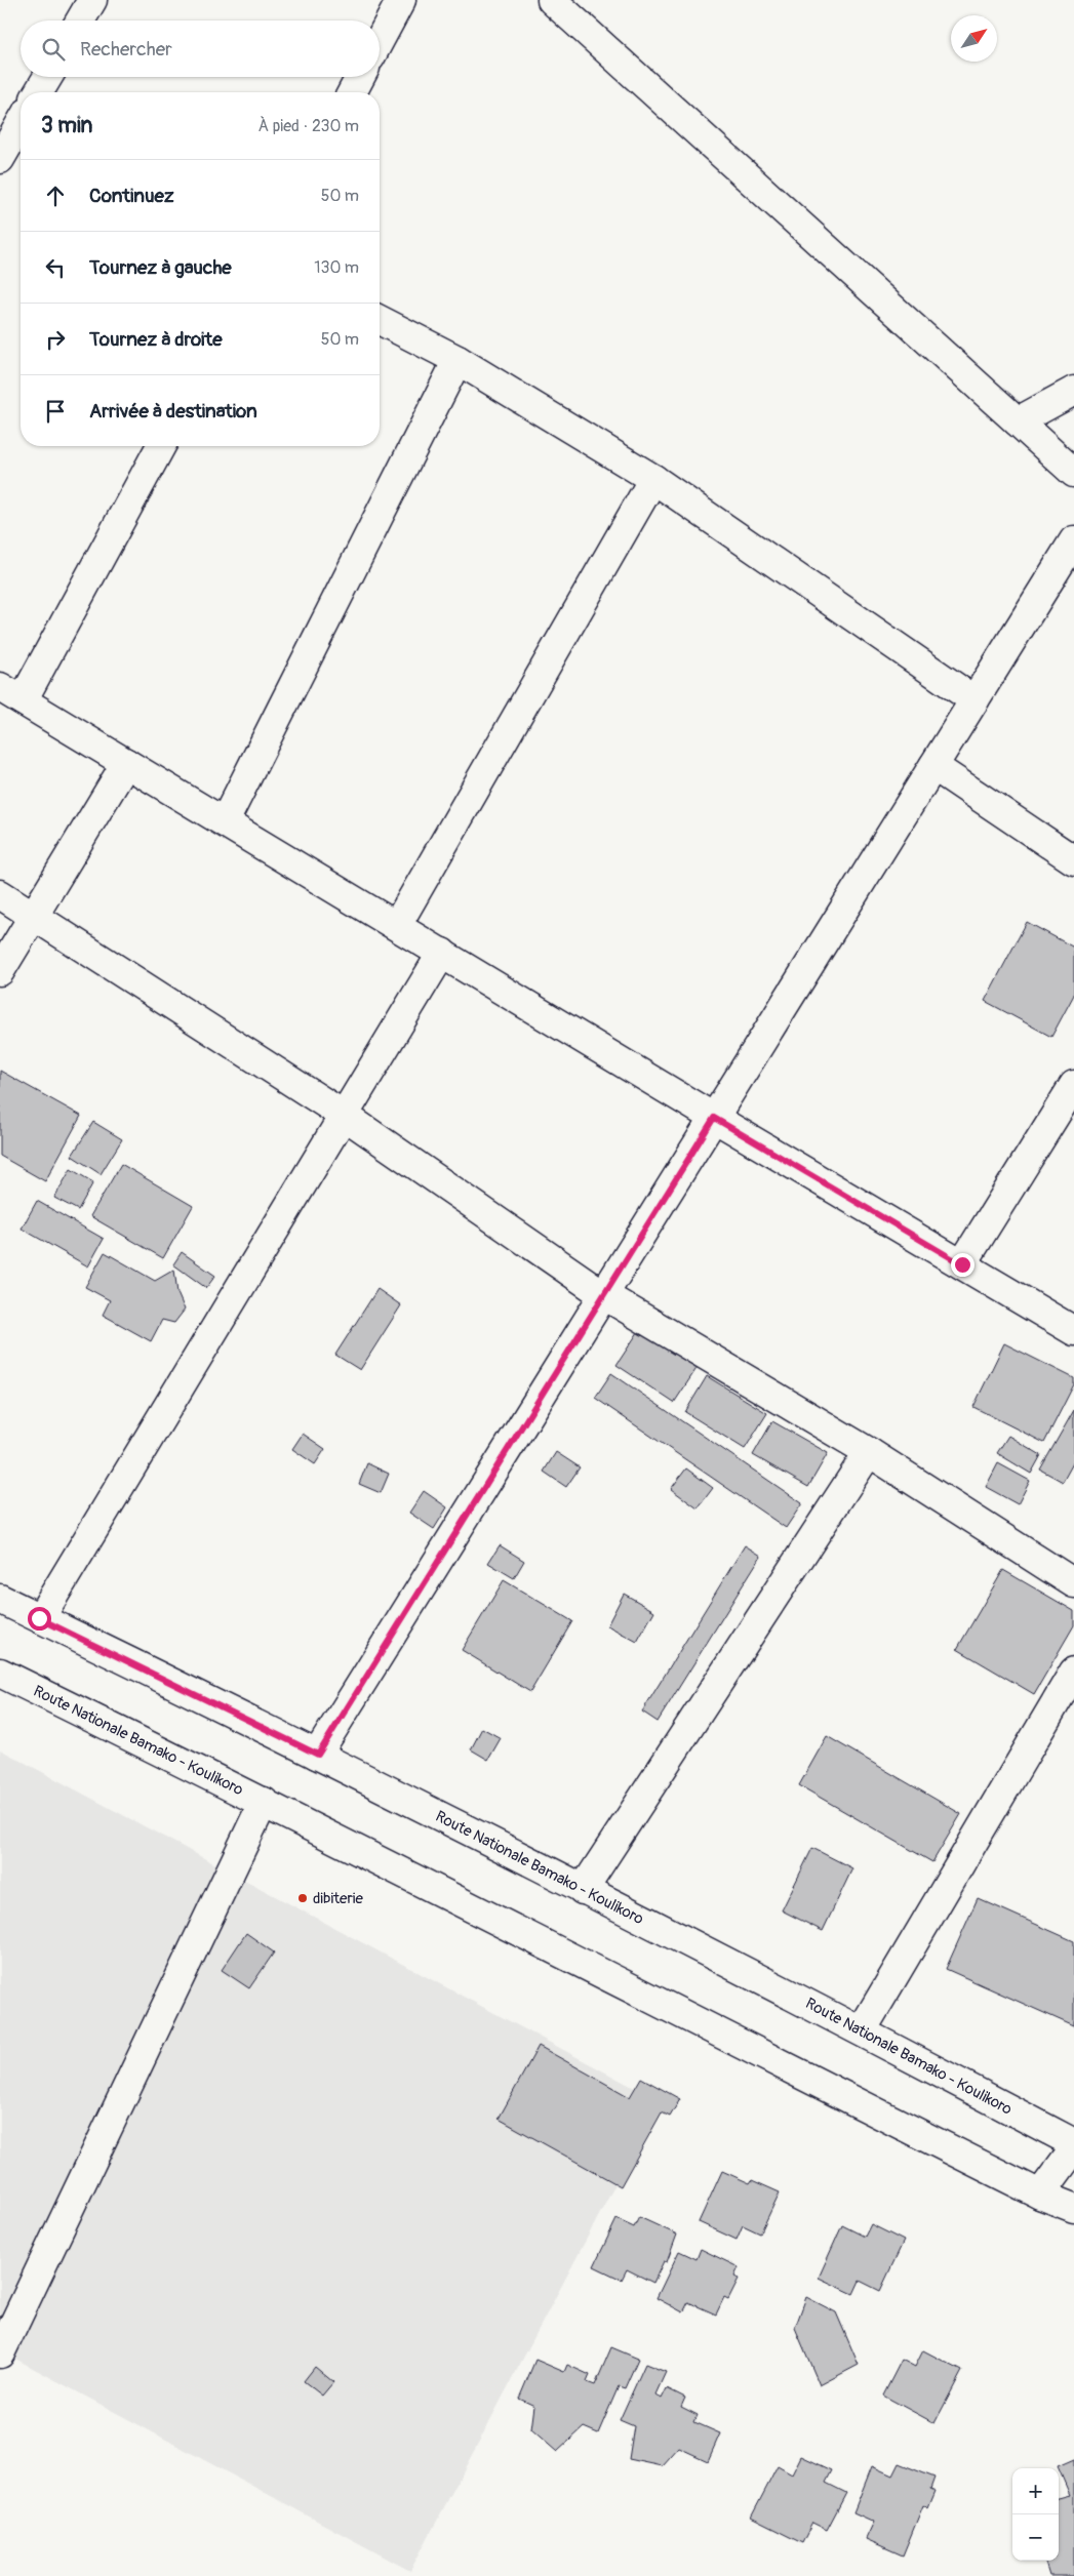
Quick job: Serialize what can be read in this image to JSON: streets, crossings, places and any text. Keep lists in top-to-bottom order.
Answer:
{
  "streets": {
    "street": ["Route Nationale Bamako - Koulikoro"]
  },
  "places": ["dibiterie"],
  "north": "top right",
  "page": {
    "search": "Rechercher",
    "heading": ["3 min", "À pied · 230 m"],
    "list": [
      ["Continuez", "50 m"],
      ["Tournez à gauche", "130 m"],
      ["Tournez à droite", "50 m"],
      "Arrivée à destination"
    ],
    "map_buttons": ["+", "−"]
  }
}
